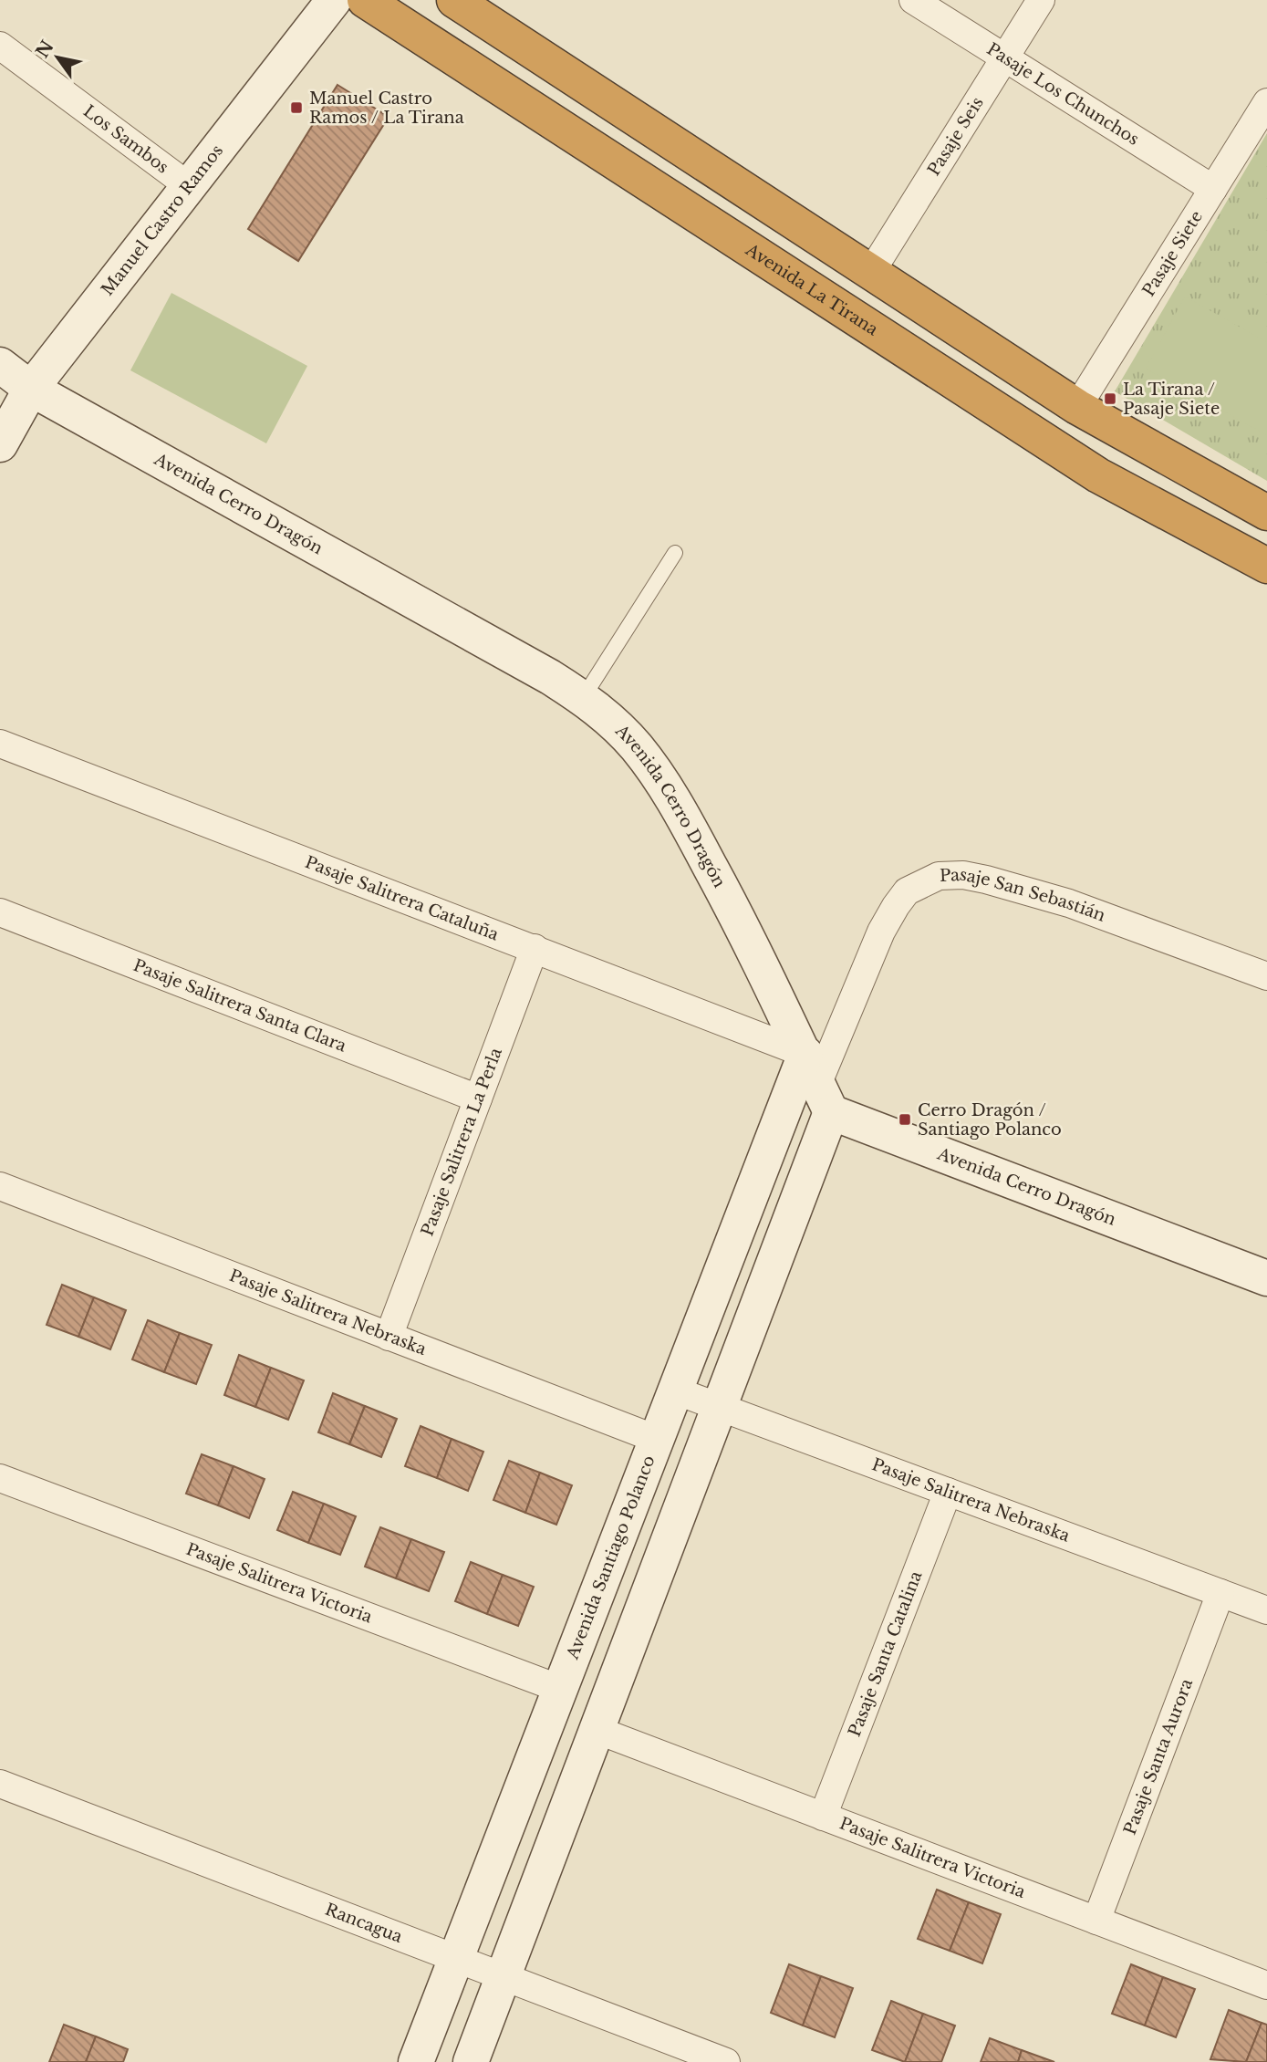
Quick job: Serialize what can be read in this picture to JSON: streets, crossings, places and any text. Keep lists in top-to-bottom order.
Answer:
{
  "streets": {
    "highway": ["Avenida La Tirana"],
    "street": [
      "Pasaje Los Chunchos",
      "Pasaje Seis",
      "Los Sambos",
      "Manuel Castro Ramos",
      "Pasaje Siete",
      "Avenida Cerro Dragón",
      "Pasaje Salitrera Cataluña",
      "Pasaje San Sebastián",
      "Pasaje Salitrera Santa Clara",
      "Pasaje Salitrera La Perla",
      "Pasaje Salitrera Nebraska",
      "Avenida Santiago Polanco",
      "Pasaje Salitrera Victoria",
      "Pasaje Santa Catalina",
      "Pasaje Santa Aurora",
      "Rancagua"
    ]
  },
  "crossings": [
    ["Pasaje Los Chunchos", "Pasaje Seis"],
    ["Pasaje Los Chunchos", "Pasaje Siete"],
    ["Los Sambos", "Manuel Castro Ramos"],
    ["Manuel Castro Ramos", "Avenida Cerro Dragón"],
    ["Avenida Cerro Dragón", "Pasaje Salitrera Cataluña"],
    ["Avenida Cerro Dragón", "Pasaje San Sebastián"],
    ["Avenida Cerro Dragón", "Avenida Santiago Polanco"],
    ["Pasaje Salitrera Cataluña", "Pasaje San Sebastián"],
    ["Pasaje Salitrera Cataluña", "Pasaje Salitrera La Perla"],
    ["Pasaje Salitrera Cataluña", "Avenida Santiago Polanco"],
    ["Pasaje San Sebastián", "Avenida Santiago Polanco"],
    ["Pasaje Salitrera Santa Clara", "Pasaje Salitrera La Perla"],
    ["Pasaje Salitrera La Perla", "Pasaje Salitrera Nebraska"],
    ["Pasaje Salitrera Nebraska", "Avenida Santiago Polanco"],
    ["Pasaje Salitrera Nebraska", "Pasaje Santa Catalina"],
    ["Pasaje Salitrera Nebraska", "Pasaje Santa Aurora"],
    ["Avenida Santiago Polanco", "Pasaje Salitrera Victoria"],
    ["Avenida Santiago Polanco", "Rancagua"],
    ["Pasaje Salitrera Victoria", "Pasaje Santa Catalina"],
    ["Pasaje Salitrera Victoria", "Pasaje Santa Aurora"]
  ],
  "places": {
    "transit": ["Manuel Castro Ramos / La Tirana", "La Tirana / Pasaje Siete", "Cerro Dragón / Santiago Polanco"]
  },
  "north": "top left"
}
